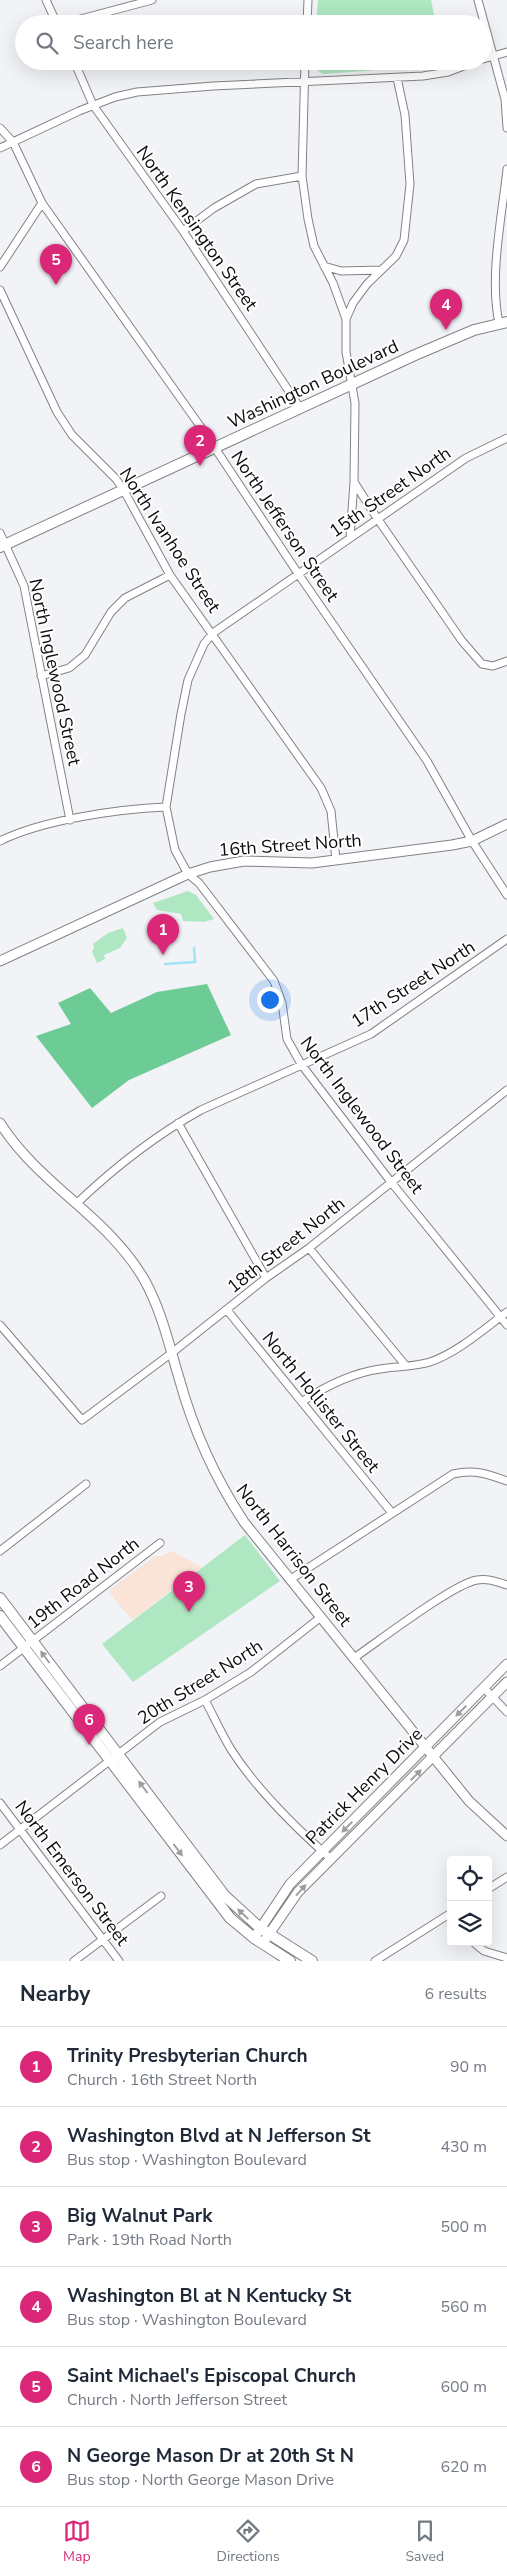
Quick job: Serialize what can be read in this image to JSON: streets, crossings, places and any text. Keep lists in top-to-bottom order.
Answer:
{
  "streets": {
    "main road": ["Washington Boulevard"],
    "street": [
      "North Kensington Street",
      "15th Street North",
      "North Jefferson Street",
      "North Ivanhoe Street",
      "North Inglewood Street",
      "16th Street North",
      "17th Street North",
      "18th Street North",
      "North Hollister Street",
      "North Harrison Street",
      "19th Road North",
      "20th Street North",
      "Patrick Henry Drive",
      "North Emerson Street"
    ]
  },
  "crossings": [
    ["North Kensington Street", "Washington Boulevard"],
    ["Washington Boulevard", "North Jefferson Street"],
    ["Washington Boulevard", "North Ivanhoe Street"],
    ["Washington Boulevard", "North Inglewood Street"],
    ["15th Street North", "North Jefferson Street"],
    ["15th Street North", "North Ivanhoe Street"],
    ["15th Street North", "North Inglewood Street"],
    ["North Jefferson Street", "16th Street North"],
    ["North Ivanhoe Street", "16th Street North"],
    ["North Inglewood Street", "16th Street North"],
    ["North Inglewood Street", "17th Street North"],
    ["North Inglewood Street", "18th Street North"],
    ["17th Street North", "North Harrison Street"],
    ["18th Street North", "North Hollister Street"],
    ["18th Street North", "North Harrison Street"],
    ["North Harrison Street", "20th Street North"],
    ["North Harrison Street", "Patrick Henry Drive"],
    ["20th Street North", "North Emerson Street"]
  ],
  "page": {
    "search": "Search here",
    "pins": [
      "5",
      "4",
      "2",
      "1",
      "3",
      "6"
    ],
    "heading": ["Nearby", "6 results"],
    "list": [
      {
        "mark": "1",
        "name": "Trinity Presbyterian Church",
        "note": "Church · 16th Street North",
        "value": "90 m"
      },
      {
        "mark": "2",
        "name": "Washington Blvd at N Jefferson St",
        "note": "Bus stop · Washington Boulevard",
        "value": "430 m"
      },
      {
        "mark": "3",
        "name": "Big Walnut Park",
        "note": "Park · 19th Road North",
        "value": "500 m"
      },
      {
        "mark": "4",
        "name": "Washington Bl at N Kentucky St",
        "note": "Bus stop · Washington Boulevard",
        "value": "560 m"
      },
      {
        "mark": "5",
        "name": "Saint Michael's Episcopal Church",
        "note": "Church · North Jefferson Street",
        "value": "600 m"
      },
      {
        "mark": "6",
        "name": "N George Mason Dr at 20th St N",
        "note": "Bus stop · North George Mason Drive",
        "value": "620 m"
      }
    ],
    "nav": ["Map", "Directions", "Saved"]
  }
}
